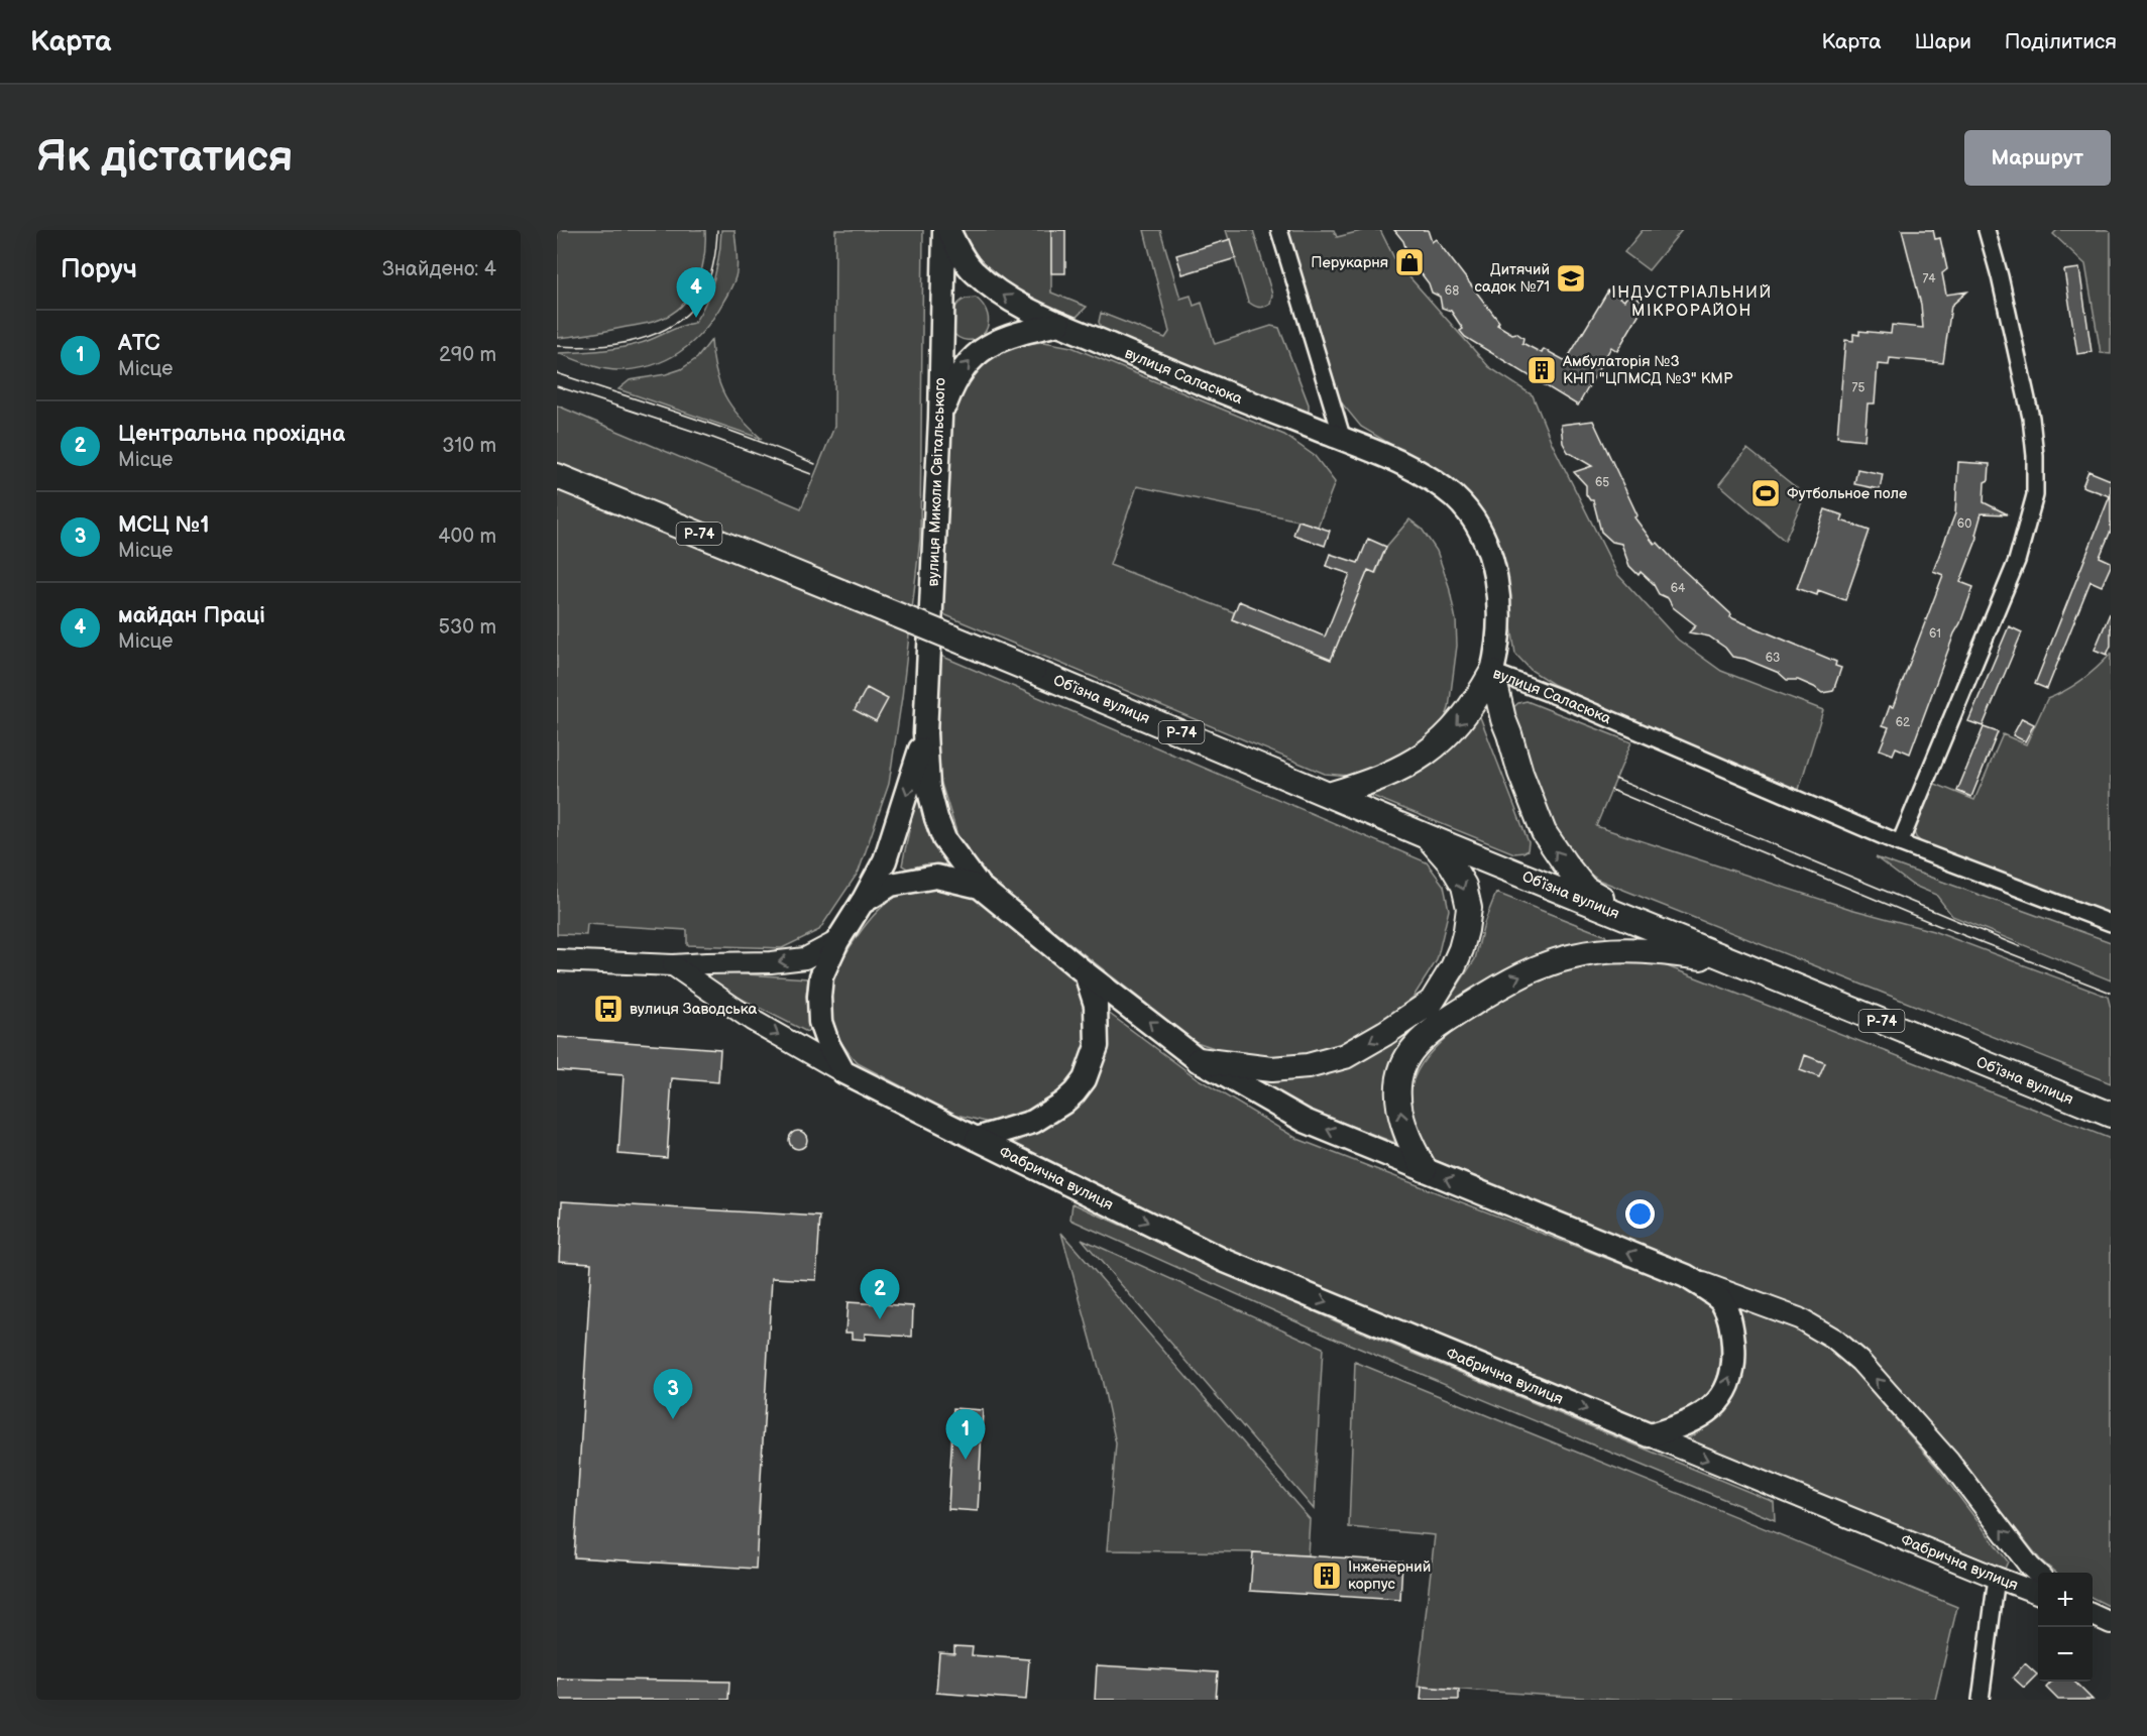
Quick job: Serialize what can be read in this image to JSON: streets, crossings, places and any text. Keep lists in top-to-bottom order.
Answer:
{
  "streets": {
    "main road": [
      "вулиця Саласюка",
      "вулиця Миколи Світальського",
      "Р-74",
      "Обʼїзна вулиця",
      "Фабрична вулиця"
    ]
  },
  "crossings": [
    ["вулиця Саласюка", "вулиця Миколи Світальського"]
  ],
  "districts": ["ІНДУСТРІАЛЬНИЙ МІКРОРАЙОН"],
  "places": {
    "shop": ["Перукарня"],
    "school or university": ["Дитячий садок №71"],
    "building": ["Амбулаторія №3 КНП \"ЦПМСД №3\" КМР", "Інженерний корпус"],
    "sports": ["Футбольное поле"],
    "bus stop": ["вулиця Заводська"]
  },
  "house_numbers": [
    "74",
    "68",
    "75",
    "65",
    "60",
    "64",
    "61",
    "63",
    "62"
  ],
  "page": {
    "header": "Карта",
    "nav": ["Карта", "Шари", "Поділитися"],
    "buttons": "Маршрут",
    "title": "Як дістатися",
    "heading": ["Поруч", "Знайдено: 4"],
    "pins": [
      "4",
      "2",
      "3",
      "1"
    ],
    "list": [
      {
        "mark": "1",
        "name": "АТС",
        "note": "Місце",
        "value": "290 m"
      },
      {
        "mark": "2",
        "name": "Центральна прохідна",
        "note": "Місце",
        "value": "310 m"
      },
      {
        "mark": "3",
        "name": "МСЦ №1",
        "note": "Місце",
        "value": "400 m"
      },
      {
        "mark": "4",
        "name": "майдан Праці",
        "note": "Місце",
        "value": "530 m"
      }
    ],
    "map_buttons": ["+", "−"]
  }
}
